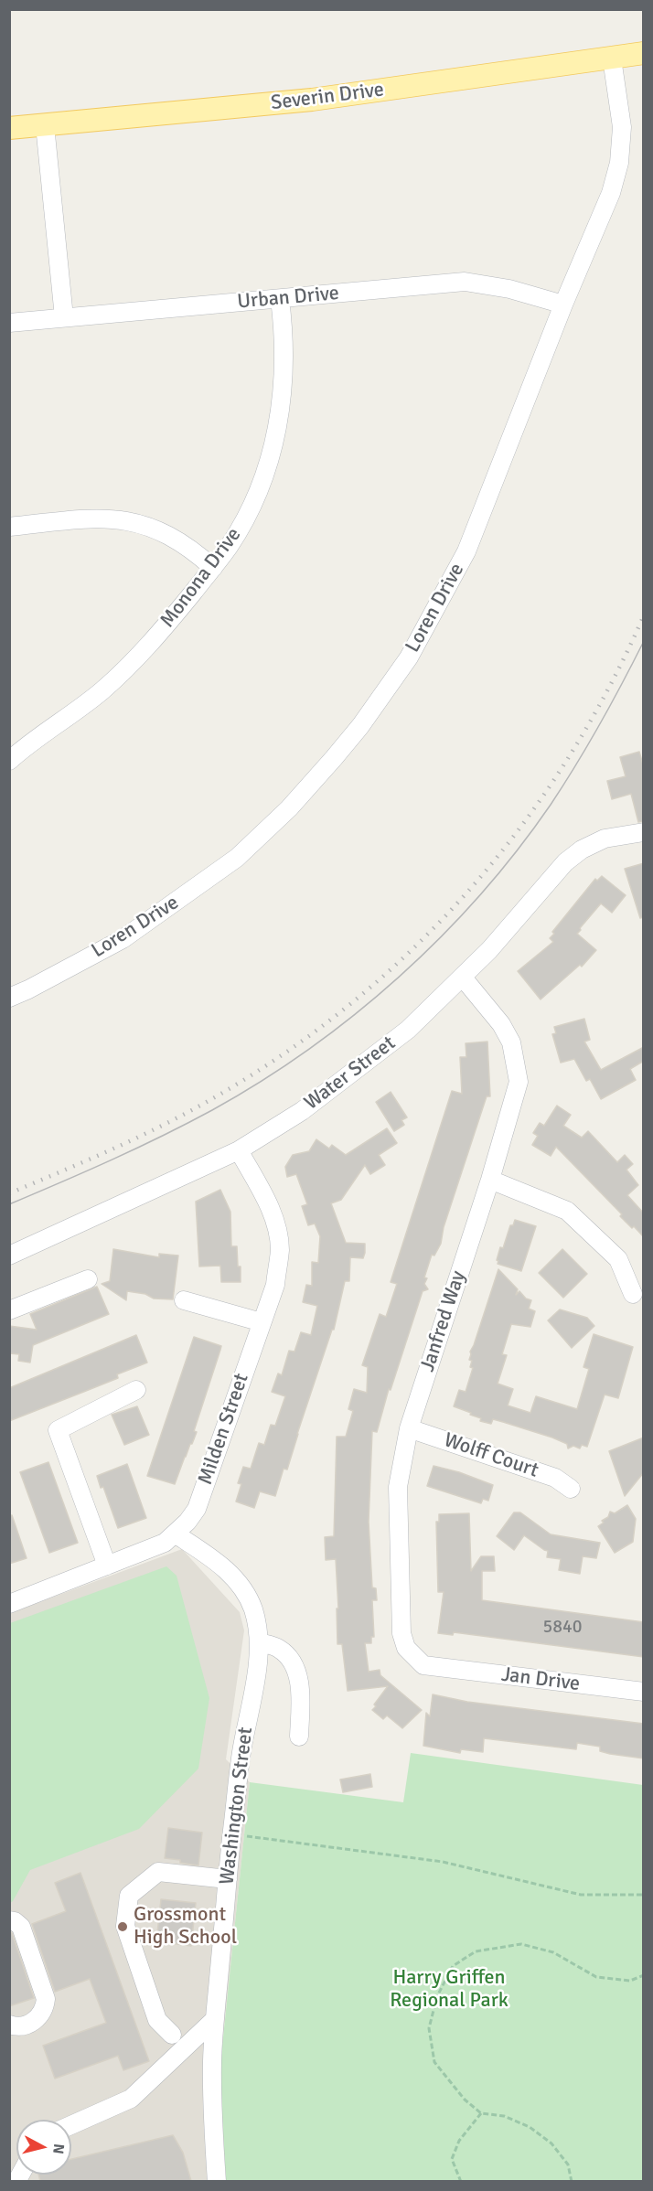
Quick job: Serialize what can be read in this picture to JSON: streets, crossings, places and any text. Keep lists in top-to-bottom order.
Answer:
{
  "streets": {
    "main road": ["Severin Drive"],
    "street": [
      "Urban Drive",
      "Monona Drive",
      "Loren Drive",
      "Water Street",
      "Janfred Way",
      "Milden Street",
      "Wolff Court",
      "Jan Drive",
      "Washington Street"
    ]
  },
  "crossings": [
    ["Severin Drive", "Loren Drive"],
    ["Urban Drive", "Monona Drive"],
    ["Urban Drive", "Loren Drive"],
    ["Water Street", "Janfred Way"],
    ["Water Street", "Milden Street"],
    ["Janfred Way", "Wolff Court"],
    ["Janfred Way", "Jan Drive"],
    ["Milden Street", "Washington Street"]
  ],
  "parks": ["Harry Griffen Regional Park"],
  "places": ["Grossmont High School"],
  "house_numbers": ["5840"],
  "north": "right"
}
